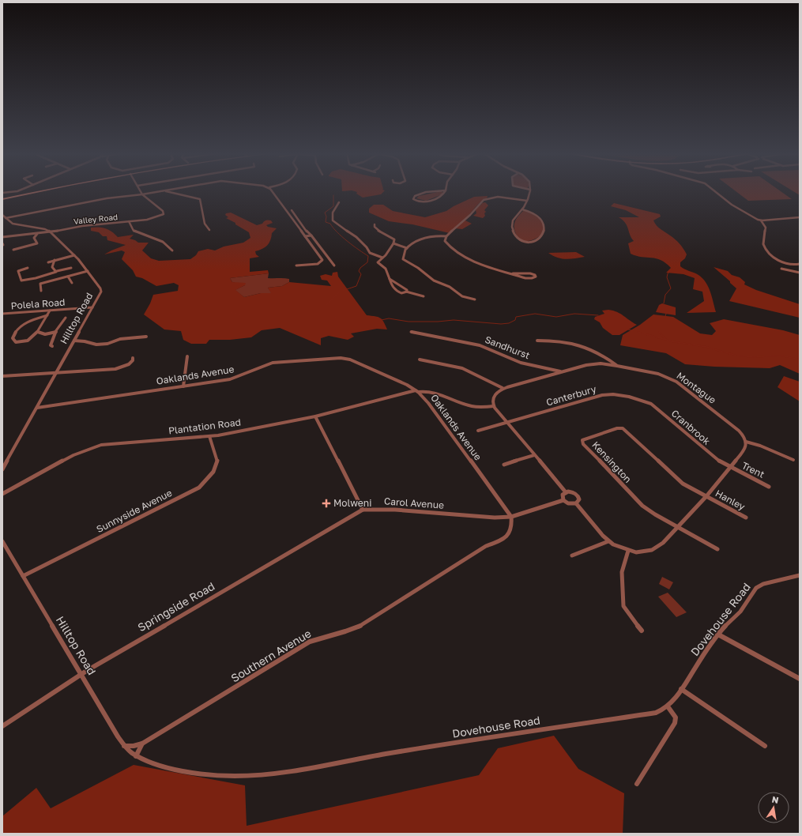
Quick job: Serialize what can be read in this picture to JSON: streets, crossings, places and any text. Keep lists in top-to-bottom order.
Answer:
{
  "streets": {
    "street": [
      "Valley Road",
      "Polela Road",
      "Hilltop Road",
      "Sandhurst",
      "Oaklands Avenue",
      "Montague",
      "Canterbury",
      "Plantation Road",
      "Cranbrook",
      "Kensington",
      "Trent",
      "Hanley",
      "Carol Avenue",
      "Sunnyside Avenue",
      "Springside Road",
      "Dovehouse Road",
      "Southern Avenue"
    ]
  },
  "crossings": [
    ["Valley Road", "Hilltop Road"],
    ["Polela Road", "Hilltop Road"],
    ["Hilltop Road", "Oaklands Avenue"],
    ["Hilltop Road", "Sunnyside Avenue"],
    ["Hilltop Road", "Springside Road"],
    ["Hilltop Road", "Dovehouse Road"],
    ["Hilltop Road", "Southern Avenue"],
    ["Sandhurst", "Montague"],
    ["Oaklands Avenue", "Plantation Road"],
    ["Oaklands Avenue", "Carol Avenue"],
    ["Oaklands Avenue", "Southern Avenue"],
    ["Canterbury", "Cranbrook"],
    ["Plantation Road", "Sunnyside Avenue"],
    ["Cranbrook", "Trent"],
    ["Kensington", "Hanley"],
    ["Carol Avenue", "Springside Road"],
    ["Carol Avenue", "Southern Avenue"]
  ],
  "places": {
    "health": ["Molweni"]
  },
  "north": "top"
}
